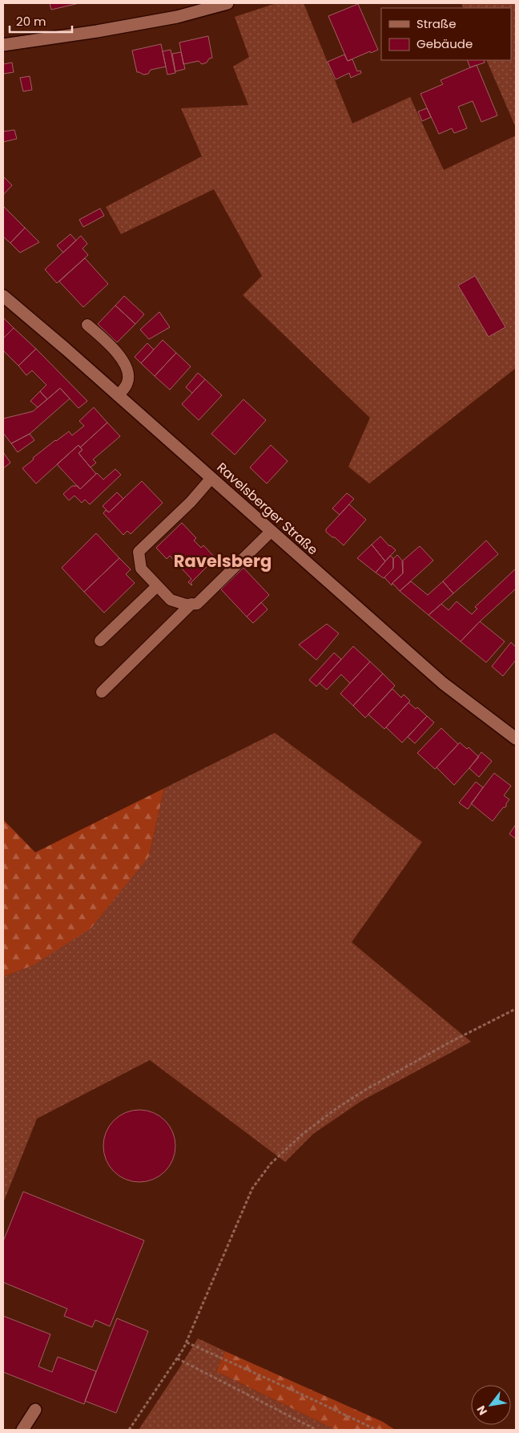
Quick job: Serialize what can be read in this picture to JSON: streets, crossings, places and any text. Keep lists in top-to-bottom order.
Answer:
{
  "streets": {
    "street": ["Ravelsberger Straße"]
  },
  "districts": ["Ravelsberg"],
  "legend": ["Straße", "Gebäude"],
  "scale_bar": "20 m",
  "north": "bottom left"
}
